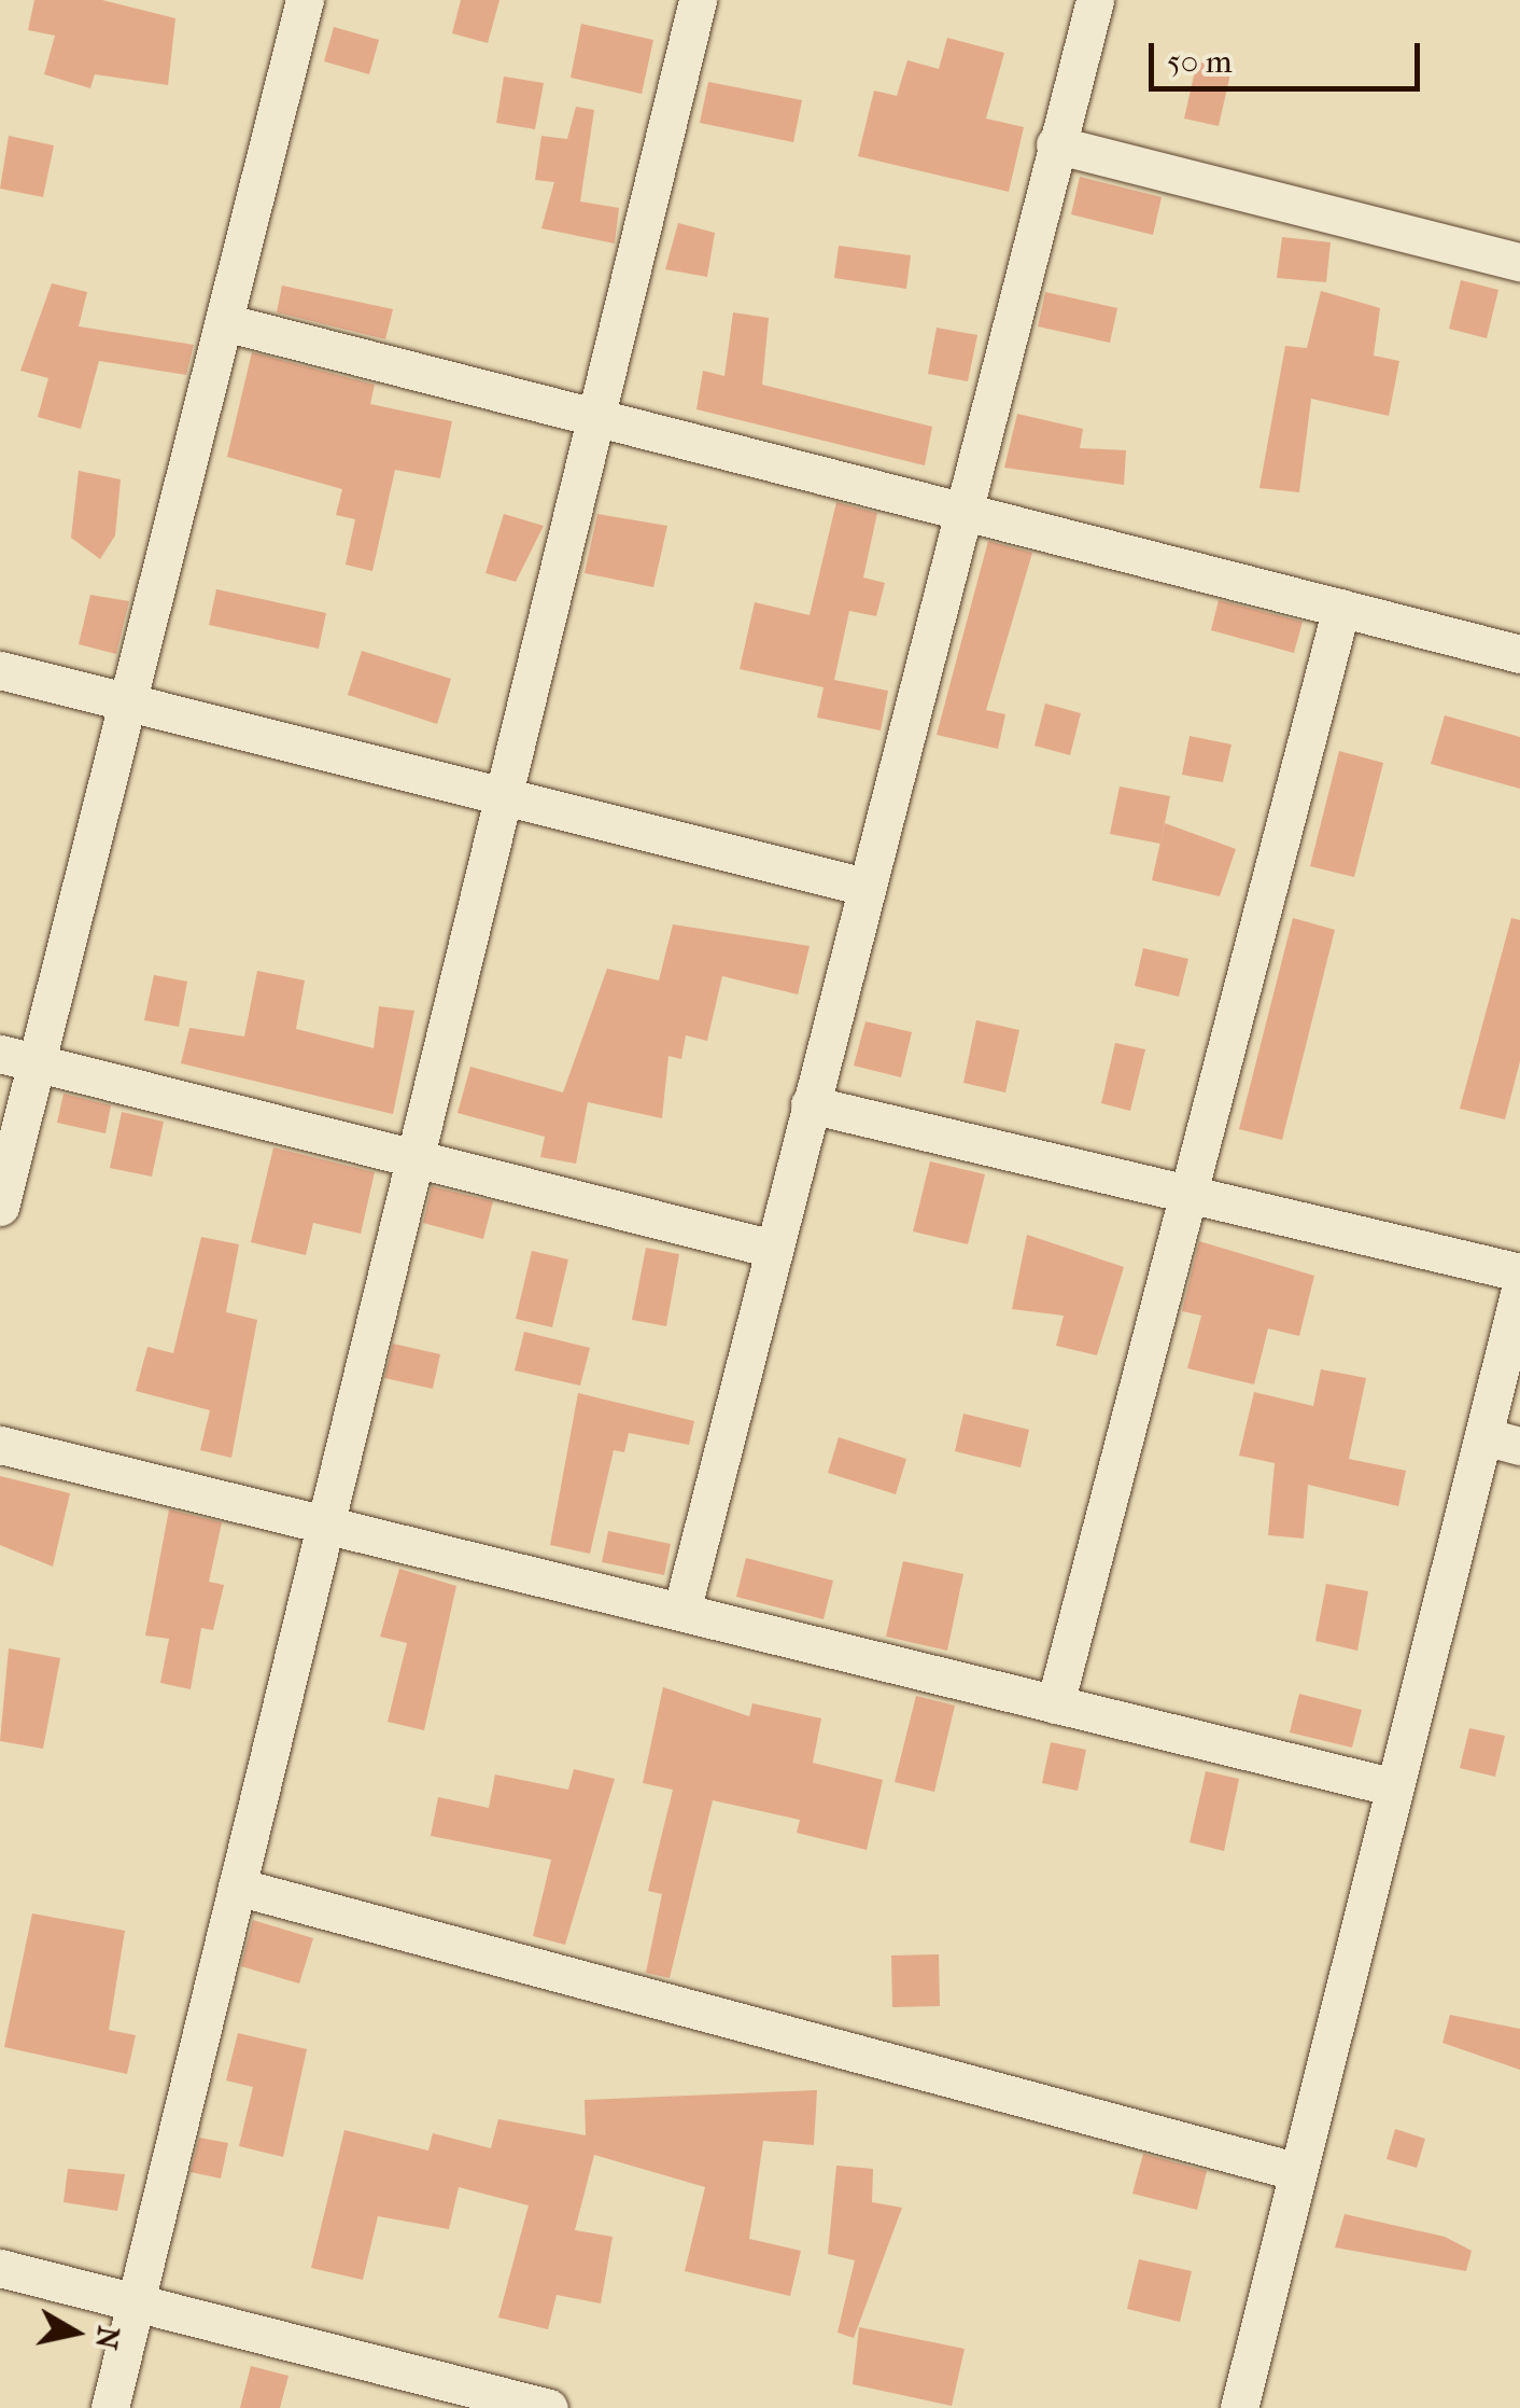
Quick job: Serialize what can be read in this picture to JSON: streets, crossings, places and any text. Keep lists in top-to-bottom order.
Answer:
{
  "scale_bar": "50 m",
  "north": "right"
}
